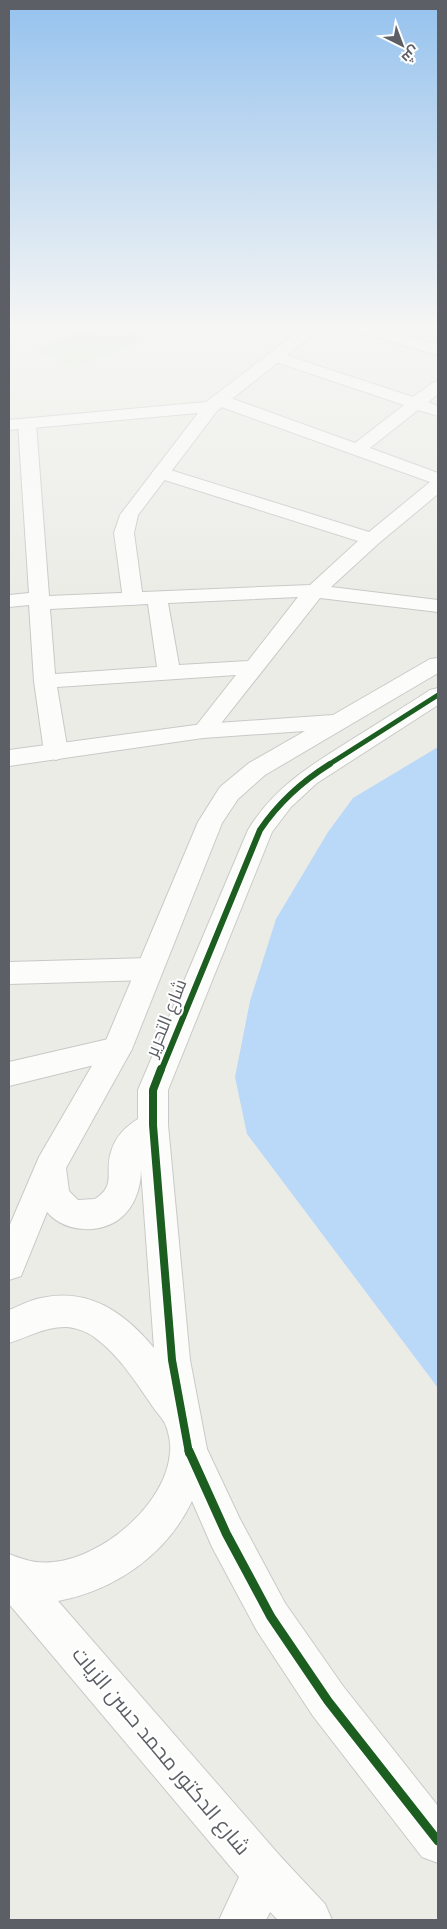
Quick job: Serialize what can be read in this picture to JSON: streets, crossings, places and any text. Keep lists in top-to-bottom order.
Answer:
{
  "streets": {
    "street": ["شارع التحرير", "شارع الدكتور محمد حسن الزيات"]
  },
  "north": "bottom right"
}
